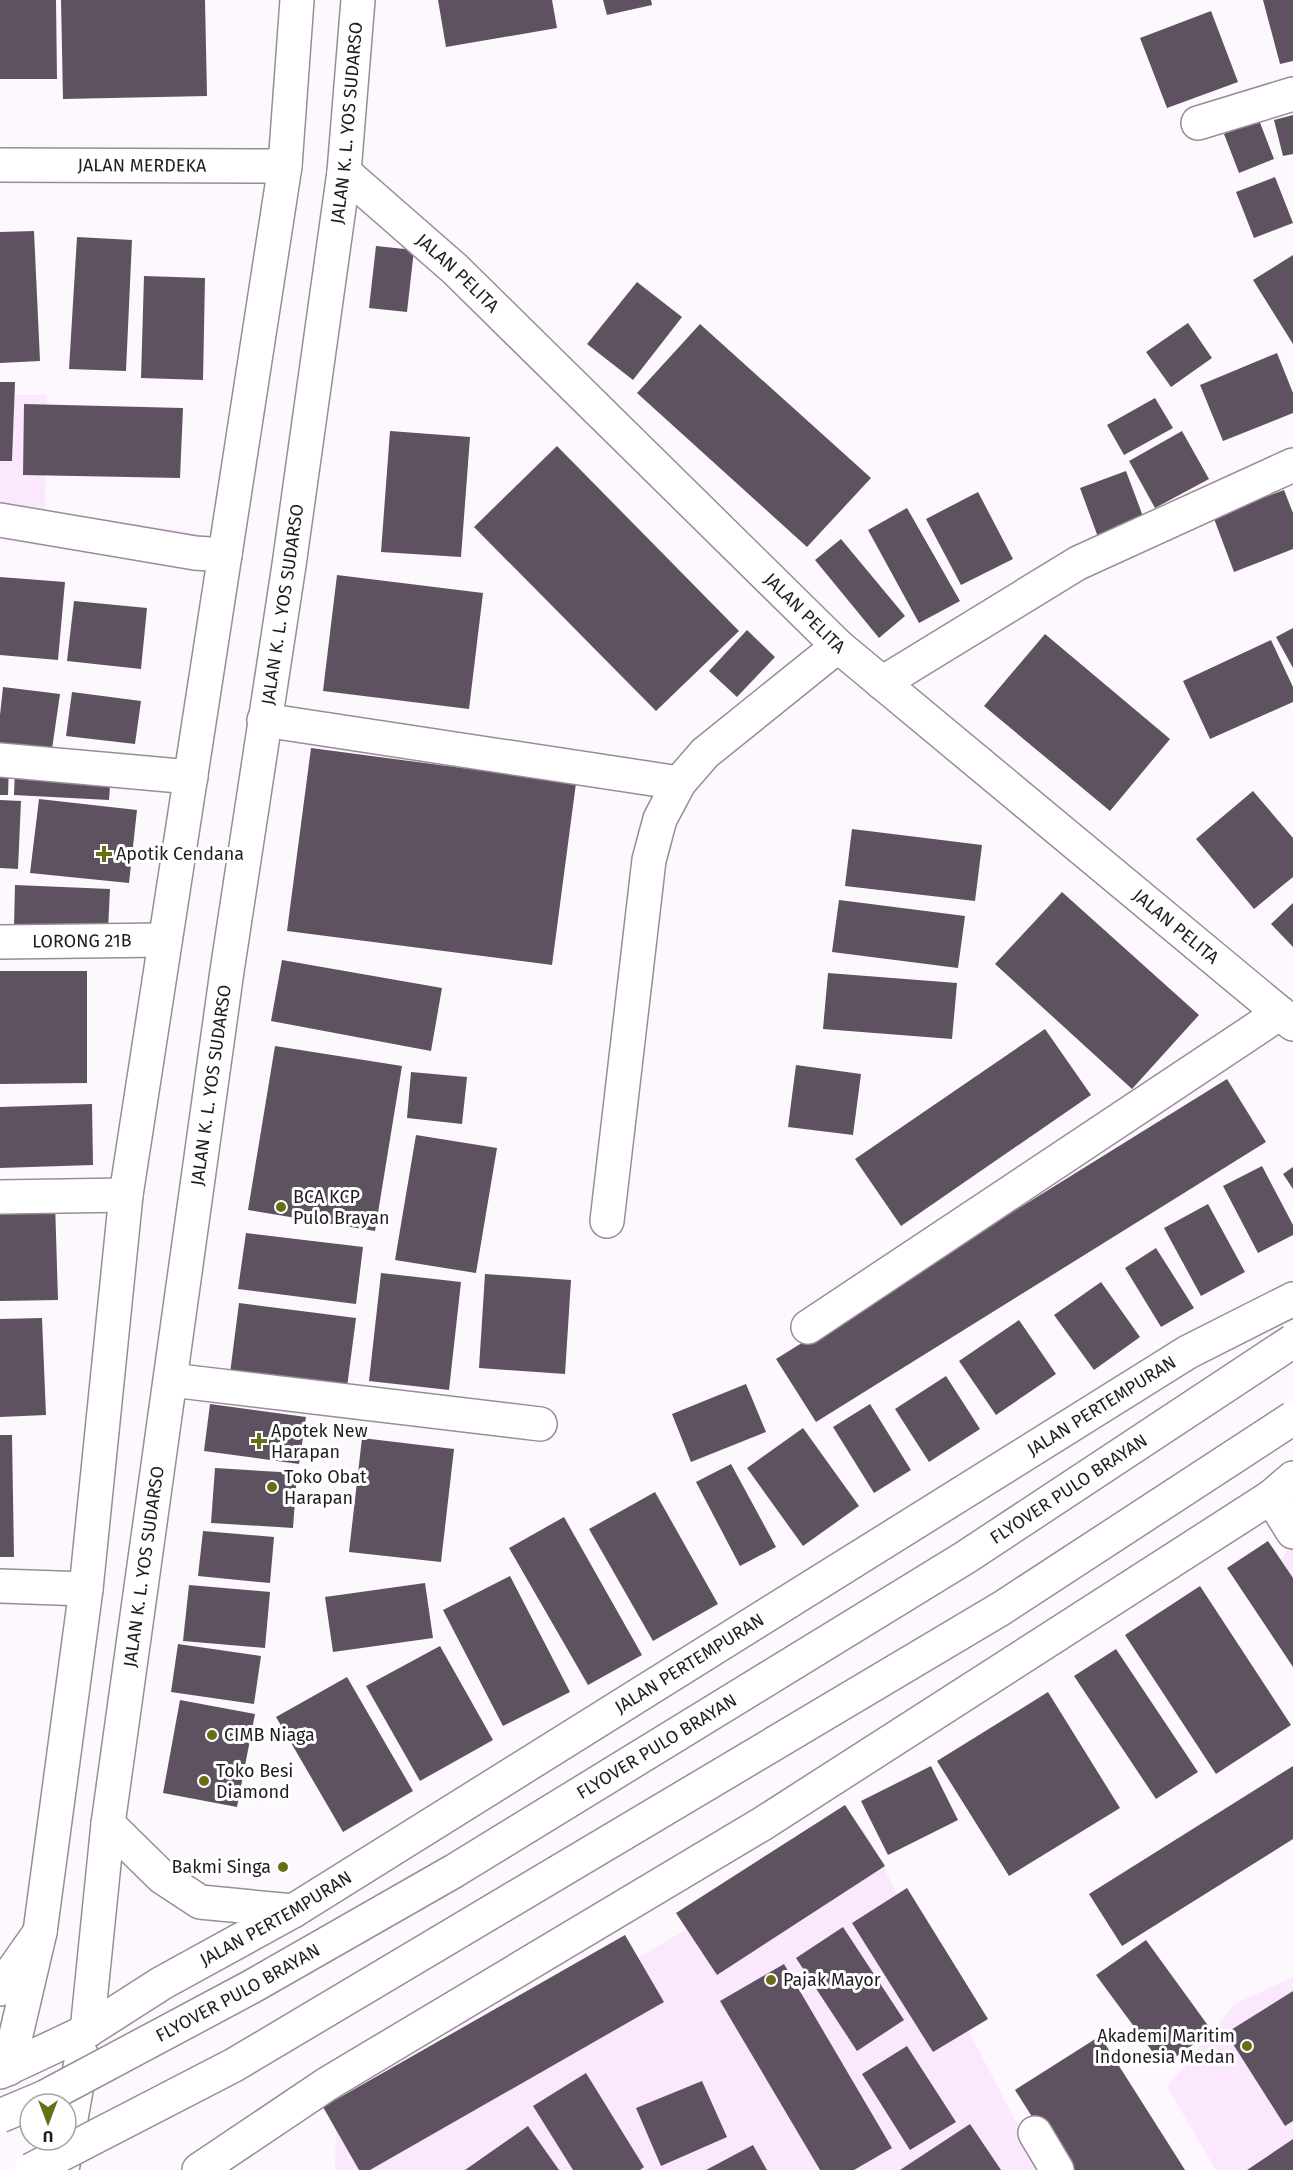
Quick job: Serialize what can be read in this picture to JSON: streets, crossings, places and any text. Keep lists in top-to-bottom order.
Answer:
{
  "streets": {
    "main road": [
      "JALAN K. L. YOS SUDARSO",
      "JALAN MERDEKA",
      "JALAN PELITA",
      "LORONG 21B",
      "JALAN PERTEMPURAN",
      "FLYOVER PULO BRAYAN"
    ]
  },
  "crossings": [
    ["JALAN K. L. YOS SUDARSO", "JALAN PELITA"],
    ["JALAN K. L. YOS SUDARSO", "JALAN PERTEMPURAN"]
  ],
  "places": {
    "health": ["Apotik Cendana", "Apotek New Harapan"],
    "other": [
      "BCA KCP Pulo Brayan",
      "Toko Obat Harapan",
      "CIMB Niaga",
      "Toko Besi Diamond",
      "Bakmi Singa",
      "Pajak Mayor",
      "Akademi Maritim Indonesia Medan"
    ]
  },
  "north": "bottom"
}
